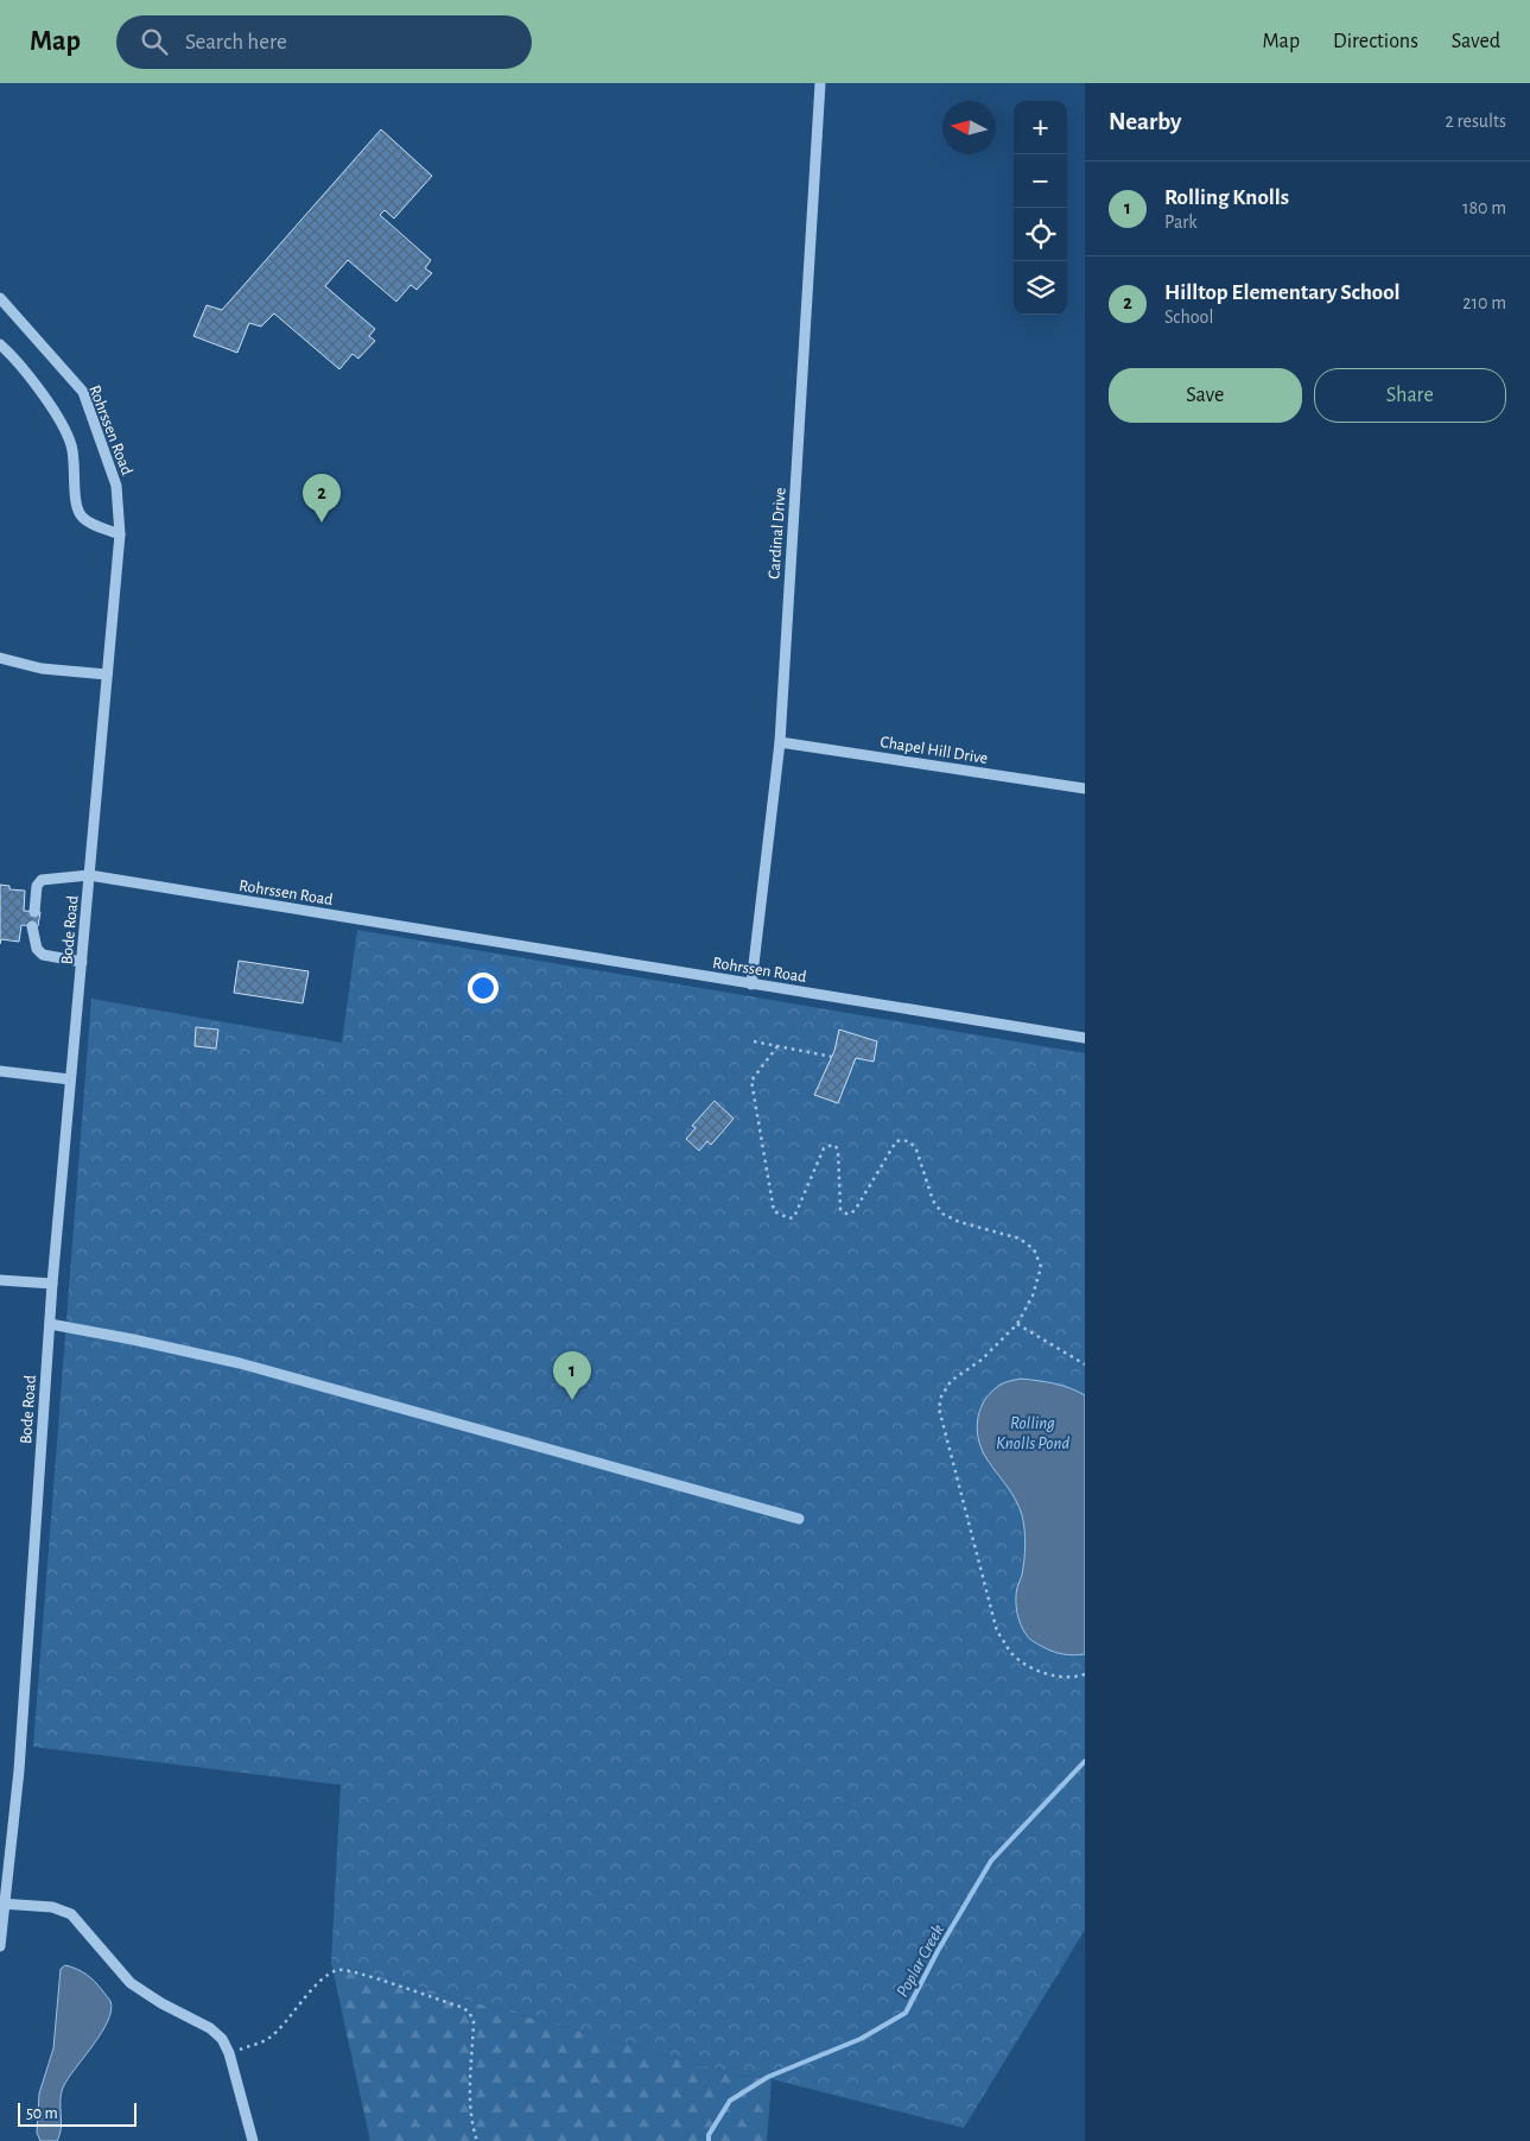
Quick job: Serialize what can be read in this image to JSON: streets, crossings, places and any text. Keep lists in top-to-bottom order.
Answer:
{
  "streets": {
    "street": [
      "Rohrssen Road",
      "Cardinal Drive",
      "Chapel Hill Drive",
      "Bode Road"
    ]
  },
  "crossings": [
    ["Rohrssen Road", "Cardinal Drive"],
    ["Rohrssen Road", "Bode Road"],
    ["Cardinal Drive", "Chapel Hill Drive"]
  ],
  "water": ["Rolling Knolls Pond", "Poplar Creek"],
  "scale_bar": "50 m",
  "north": "left",
  "page": {
    "header": "Map",
    "search": "Search here",
    "nav": ["Map", "Directions", "Saved"],
    "heading": ["Nearby", "2 results"],
    "map_buttons": ["+", "−"],
    "list": [
      {
        "mark": "1",
        "name": "Rolling Knolls",
        "note": "Park",
        "value": "180 m"
      },
      {
        "mark": "2",
        "name": "Hilltop Elementary School",
        "note": "School",
        "value": "210 m"
      }
    ],
    "buttons": ["Save", "Share"],
    "pins": ["2", "1"],
    "scale": "50 m"
  }
}
